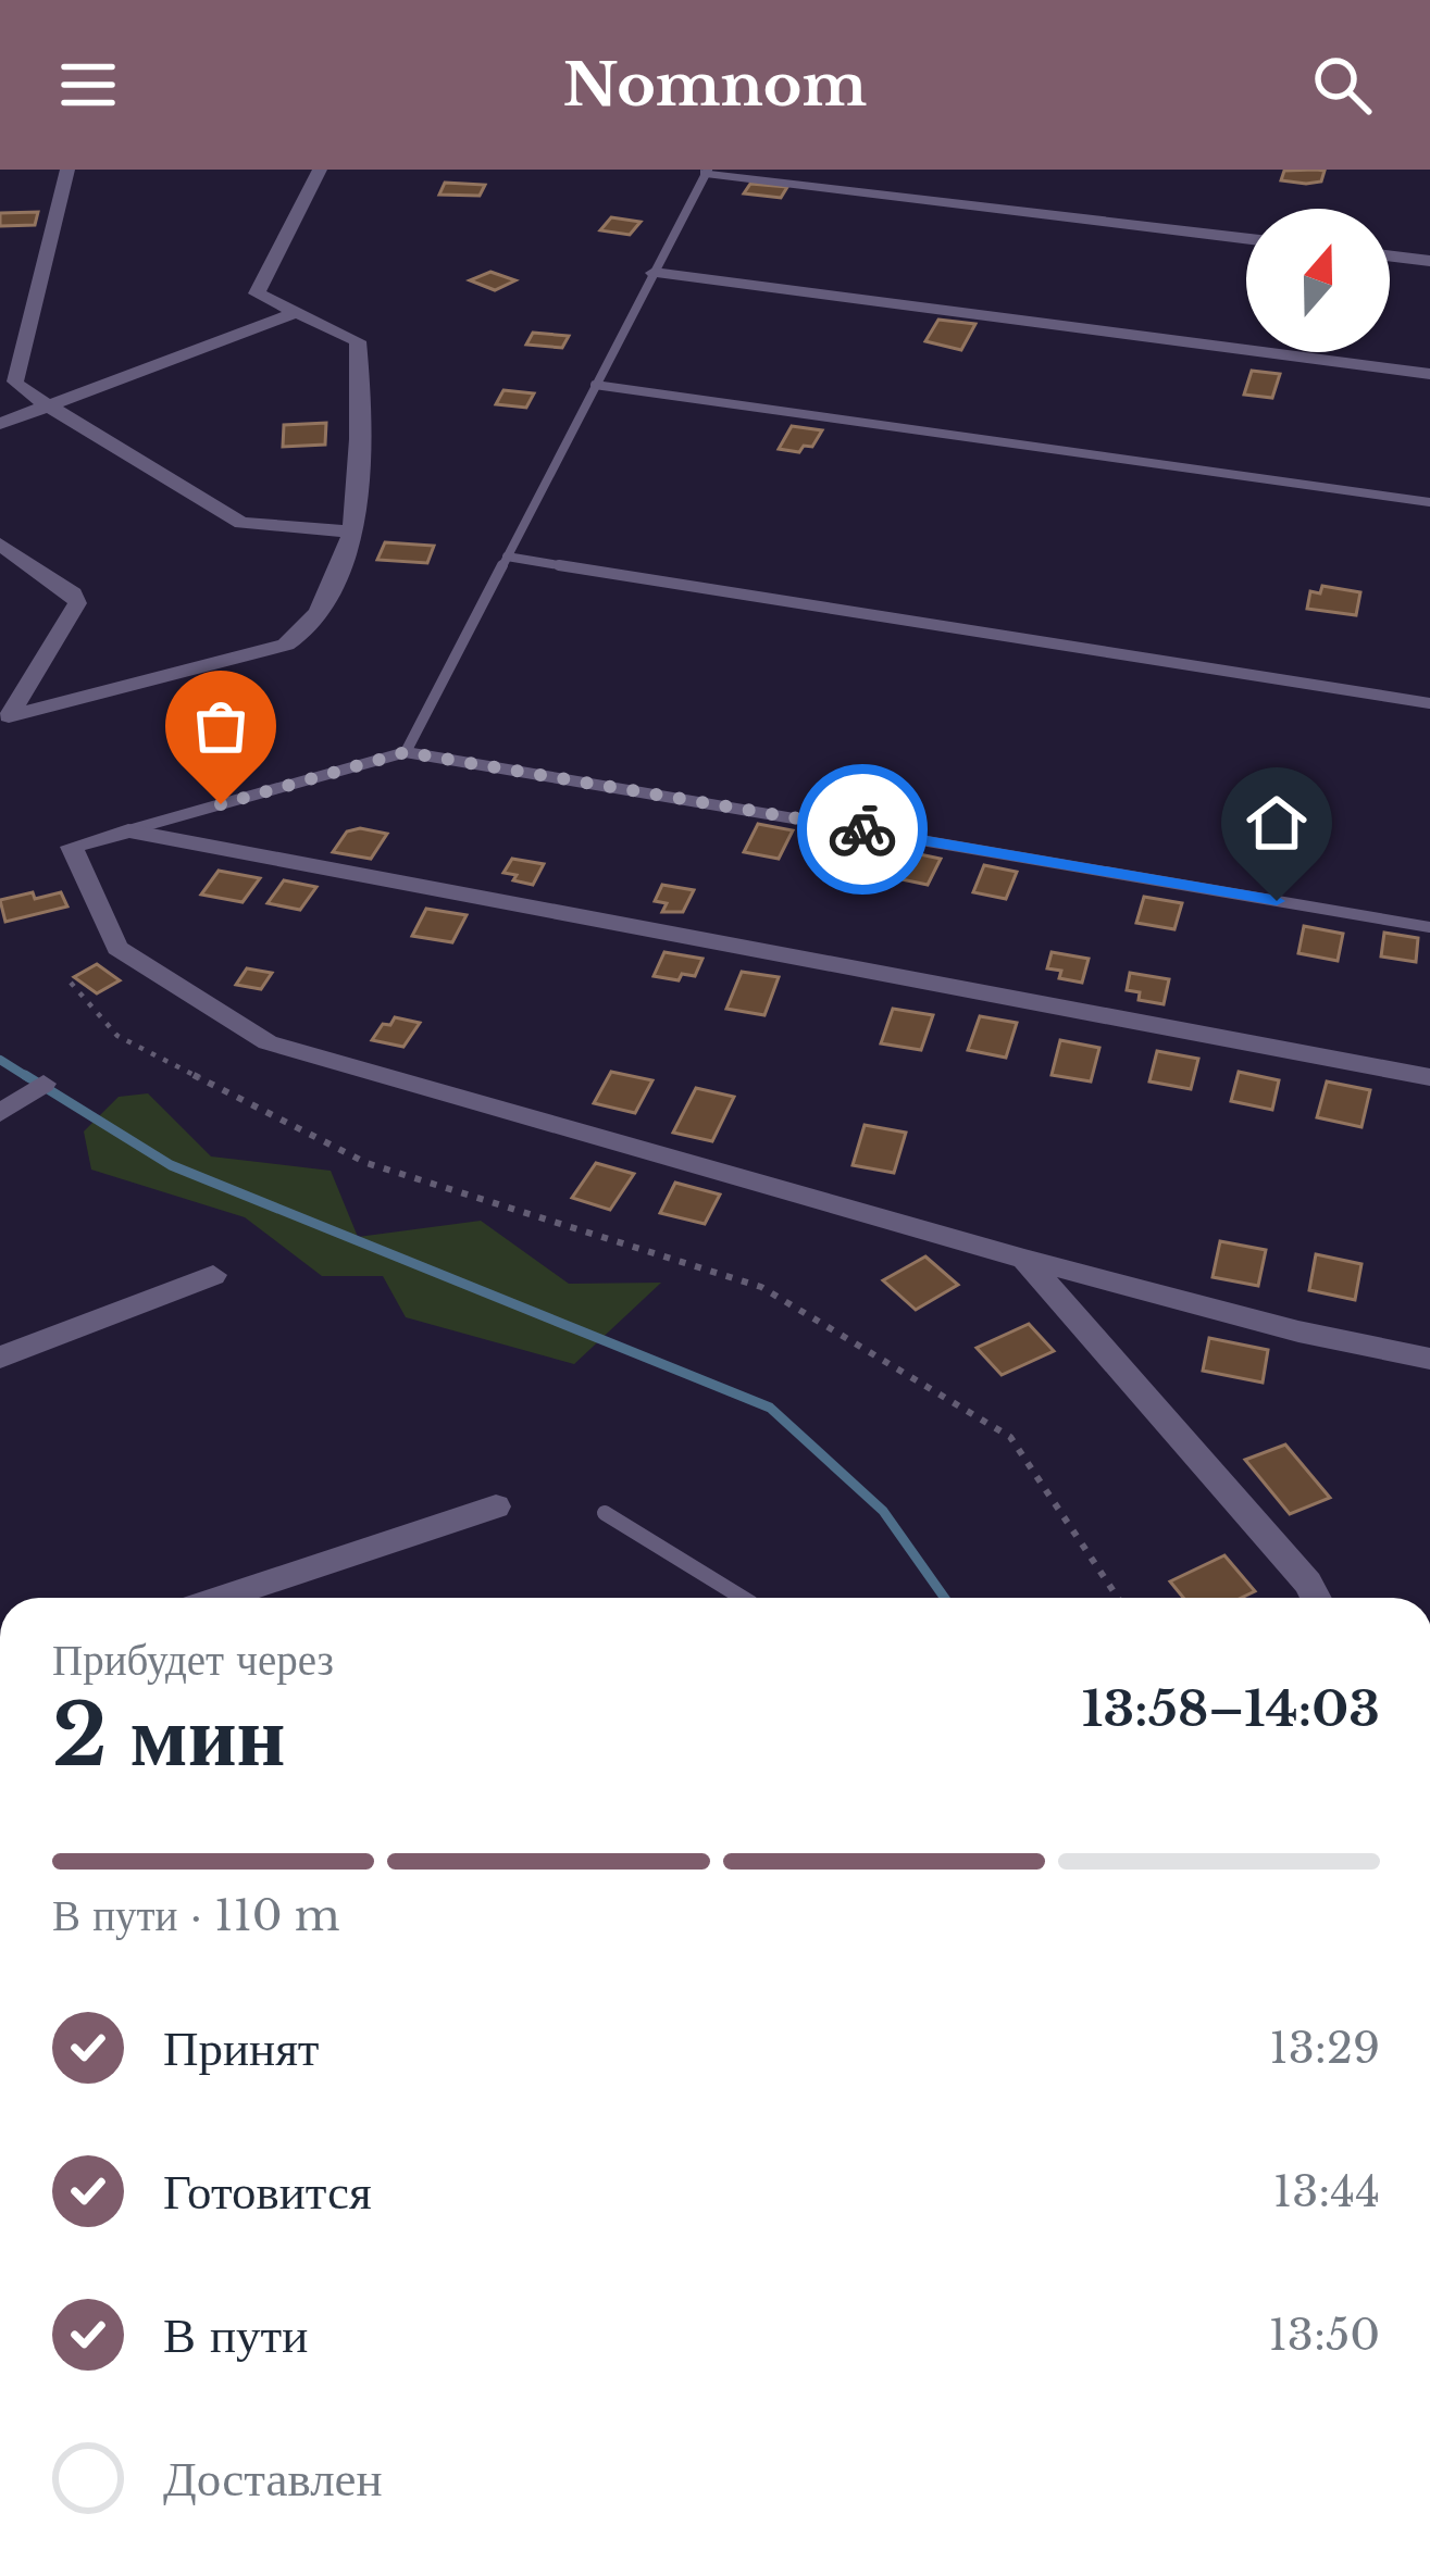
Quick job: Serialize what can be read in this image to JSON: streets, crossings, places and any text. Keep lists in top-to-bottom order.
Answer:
{
  "north": "top",
  "page": {
    "header": "Nomnom",
    "heading": ["2 мин", "Прибудет через", "13:58–14:03"],
    "bar": "В пути · 110 m",
    "list": [
      ["Принят", "13:29"],
      ["Готовится", "13:44"],
      ["В пути", "13:50"],
      "Доставлен"
    ]
  }
}
